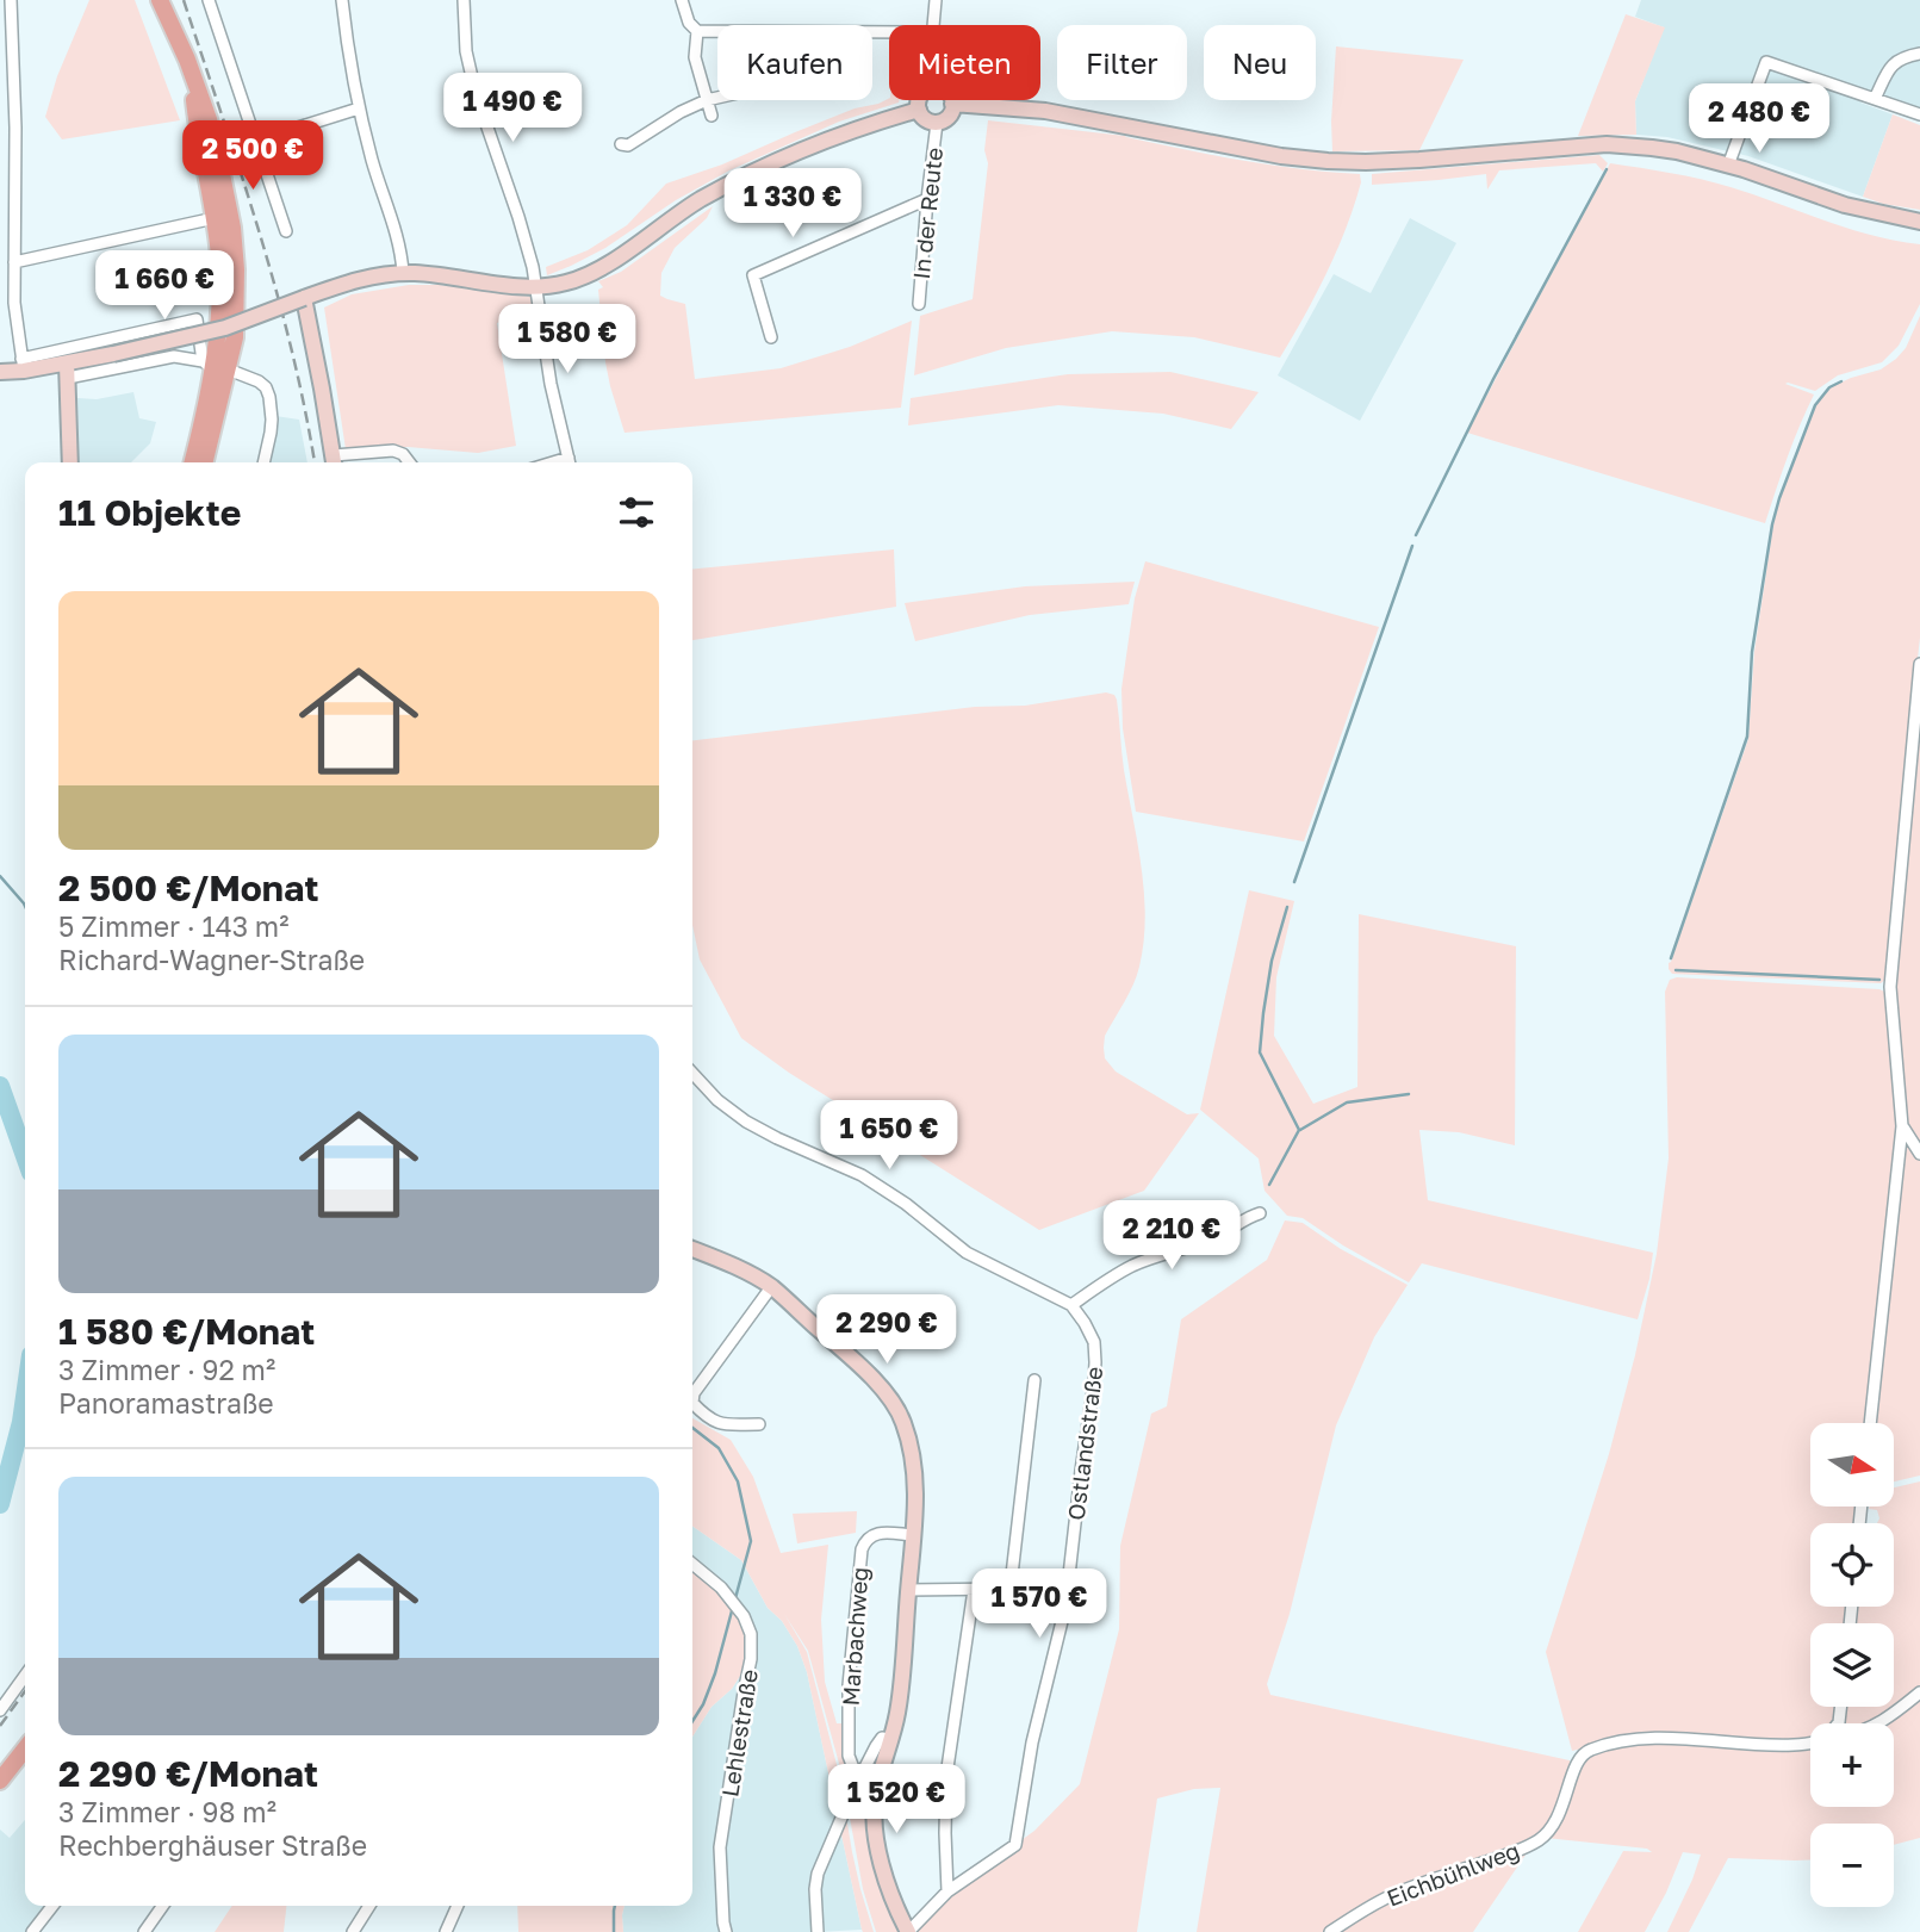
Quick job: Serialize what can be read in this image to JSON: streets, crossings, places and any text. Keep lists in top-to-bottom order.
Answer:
{
  "streets": {
    "street": [
      "In der Reute",
      "Ostlandstraße",
      "Marbachweg",
      "Lehlestraße",
      "Eichbühlweg"
    ]
  },
  "north": "right",
  "page": {
    "chip": [
      "Kaufen",
      "Mieten",
      "Filter",
      "Neu"
    ],
    "price": [
      "1 490 €",
      "2 480 €",
      "2 500 €",
      "1 330 €",
      "1 660 €",
      "1 580 €",
      "1 650 €",
      "2 210 €",
      "2 290 €",
      "1 570 €",
      "1 520 €"
    ],
    "heading": "11 Objekte",
    "list": [
      {
        "name": "2 500 €/Monat",
        "note": "5 Zimmer · 143 m² · Richard-Wagner-Straße"
      },
      {
        "name": "1 580 €/Monat",
        "note": "3 Zimmer · 92 m² · Panoramastraße"
      },
      {
        "name": "2 290 €/Monat",
        "note": "3 Zimmer · 98 m² · Rechberghäuser Straße"
      }
    ],
    "map_buttons": ["+", "−"]
  }
}
